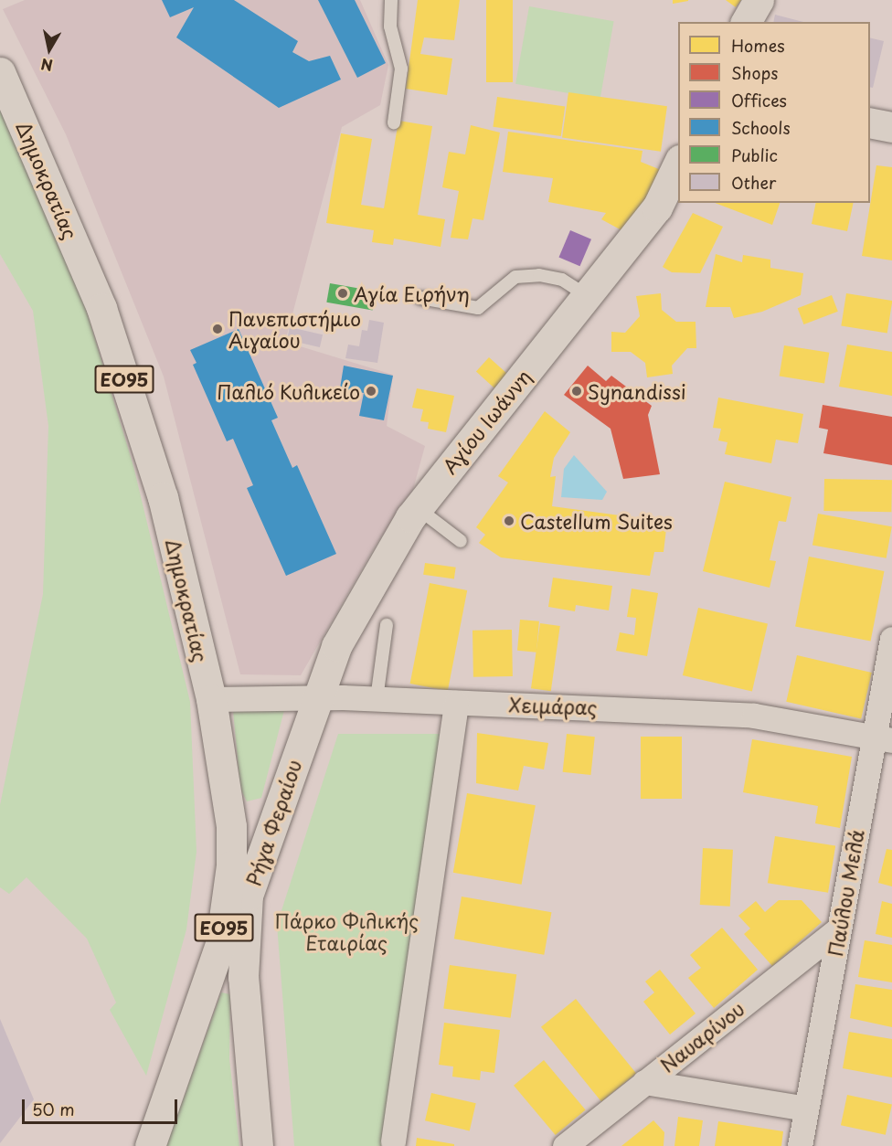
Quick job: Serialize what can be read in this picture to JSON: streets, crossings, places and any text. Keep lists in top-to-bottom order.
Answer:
{
  "streets": {
    "street": [
      "Δημοκρατίας",
      "ΕΟ95",
      "Αγίου Ιωάννη",
      "Χειμάρας",
      "Ρήγα Φεραίου",
      "Παύλου Μελά",
      "Ναυαρίνου"
    ]
  },
  "crossings": [
    ["Δημοκρατίας", "Χειμάρας"],
    ["Αγίου Ιωάννη", "Χειμάρας"],
    ["Αγίου Ιωάννη", "Ρήγα Φεραίου"],
    ["Χειμάρας", "Ρήγα Φεραίου"],
    ["Χειμάρας", "Παύλου Μελά"],
    ["Παύλου Μελά", "Ναυαρίνου"]
  ],
  "parks": ["Πάρκο Φιλικής Εταιρίας"],
  "places": [
    "Αγία Ειρήνη",
    "Πανεπιστήμιο Αιγαίου",
    "Παλιό Κυλικείο",
    "Synandissi",
    "Castellum Suites"
  ],
  "legend": [
    "Homes",
    "Shops",
    "Offices",
    "Schools",
    "Public",
    "Other"
  ],
  "scale_bar": "50 m",
  "north": "bottom"
}
